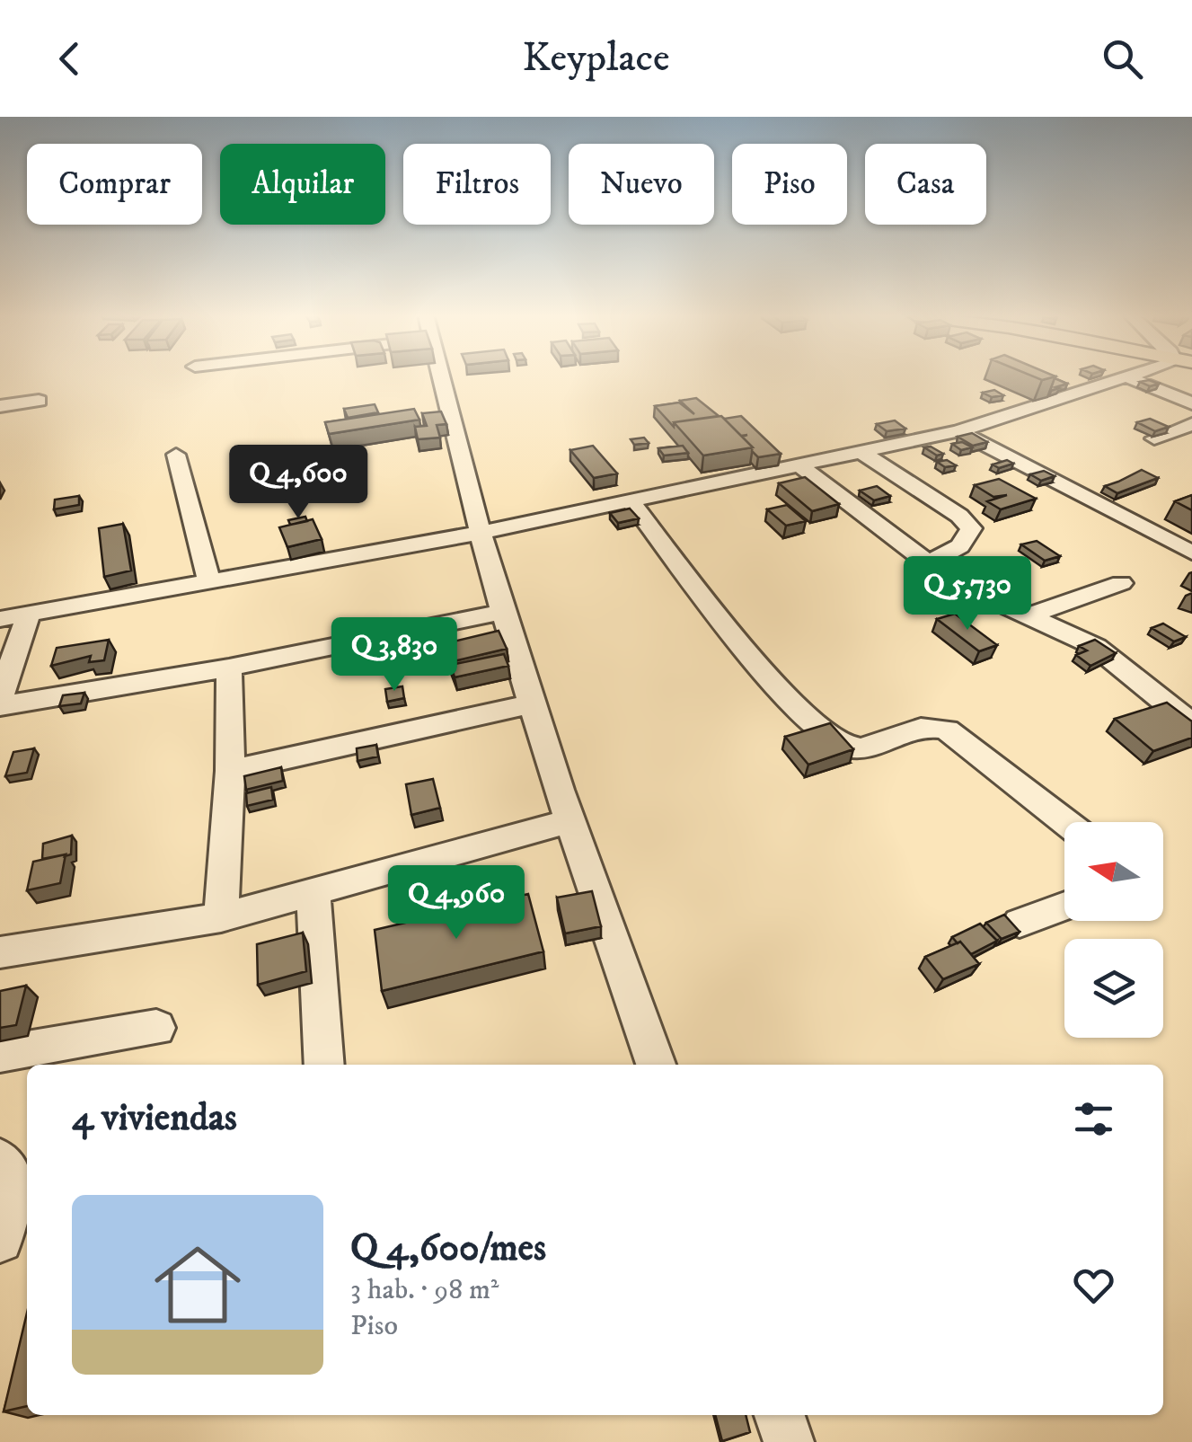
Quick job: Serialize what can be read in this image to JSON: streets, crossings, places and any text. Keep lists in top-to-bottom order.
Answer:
{
  "north": "left",
  "page": {
    "header": "Keyplace",
    "chip": [
      "Comprar",
      "Alquilar",
      "Filtros",
      "Nuevo",
      "Piso",
      "Casa"
    ],
    "price": [
      "Q 4,600",
      "Q 5,730",
      "Q 3,830",
      "Q 4,960"
    ],
    "heading": "4 viviendas",
    "list": [
      {
        "name": "Q 4,600/mes",
        "note": "3 hab. · 98 m² · Piso"
      }
    ]
  }
}
